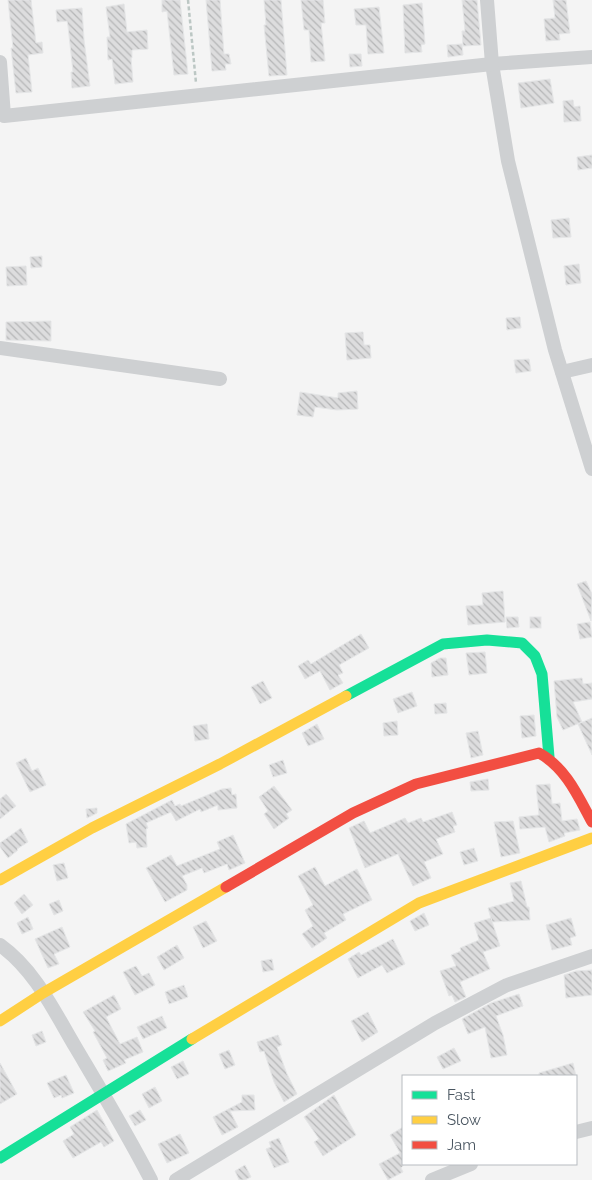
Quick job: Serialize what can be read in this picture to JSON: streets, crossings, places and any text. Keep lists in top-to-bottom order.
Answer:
{
  "legend": ["Fast", "Slow", "Jam"]
}
